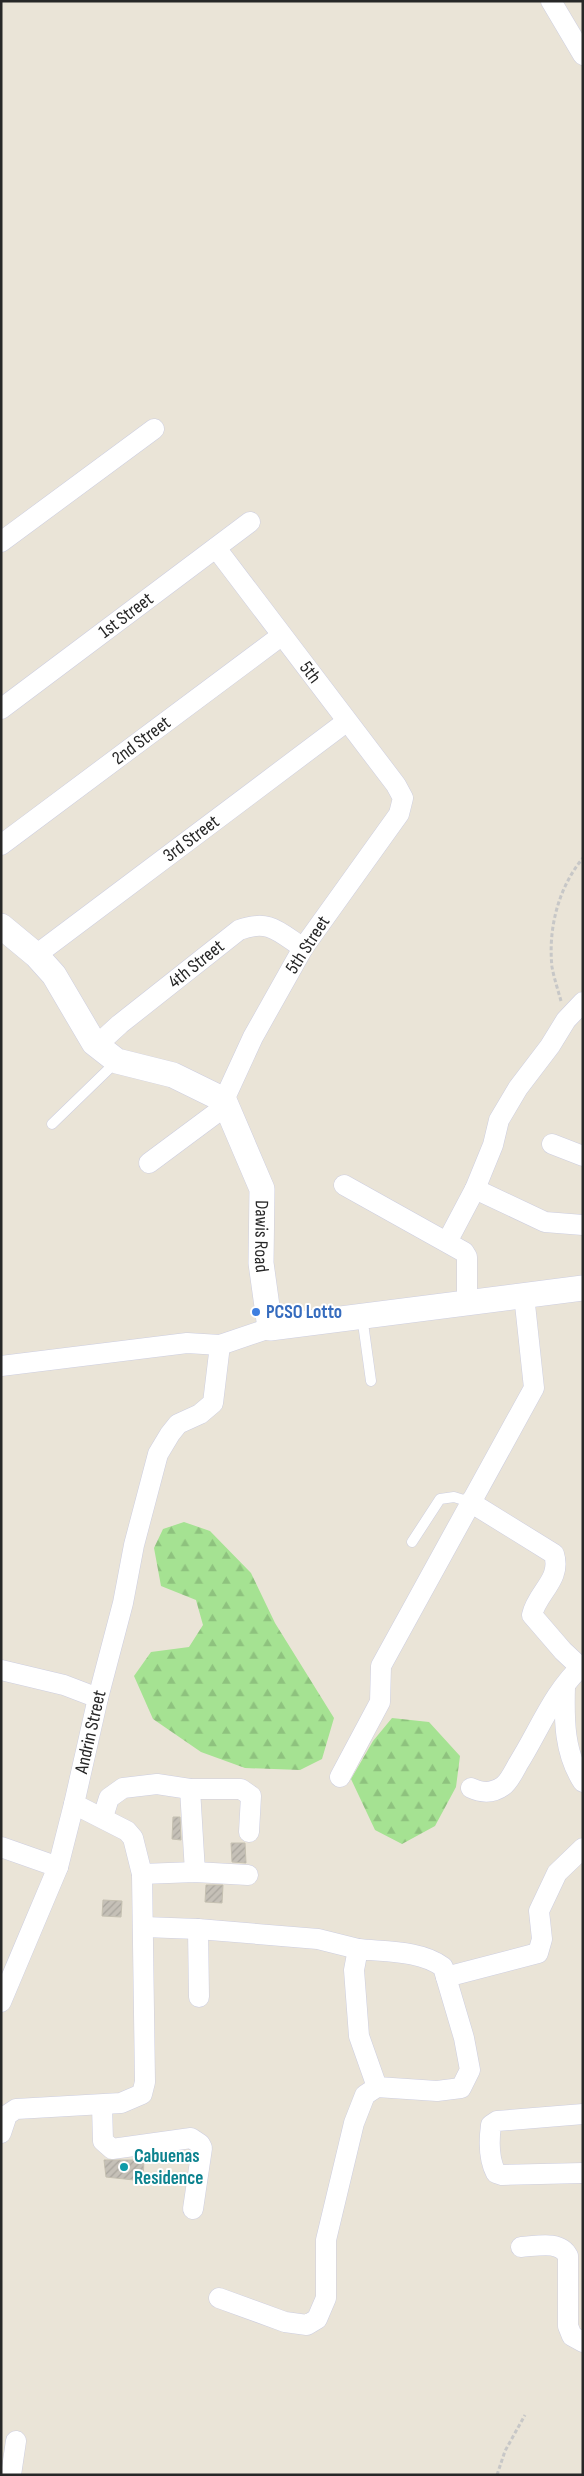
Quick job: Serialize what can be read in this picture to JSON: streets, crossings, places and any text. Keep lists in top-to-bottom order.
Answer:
{
  "streets": {
    "street": [
      "1st Street",
      "5th",
      "2nd Street",
      "3rd Street",
      "5th Street",
      "4th Street",
      "Dawis Road",
      "Andrin Street"
    ]
  },
  "crossings": [
    ["1st Street", "5th"],
    ["5th", "2nd Street"],
    ["5th", "3rd Street"],
    ["5th", "5th Street"],
    ["5th Street", "4th Street"],
    ["5th Street", "Dawis Road"]
  ],
  "places": ["PCSO Lotto", "Cabuenas Residence"]
}
